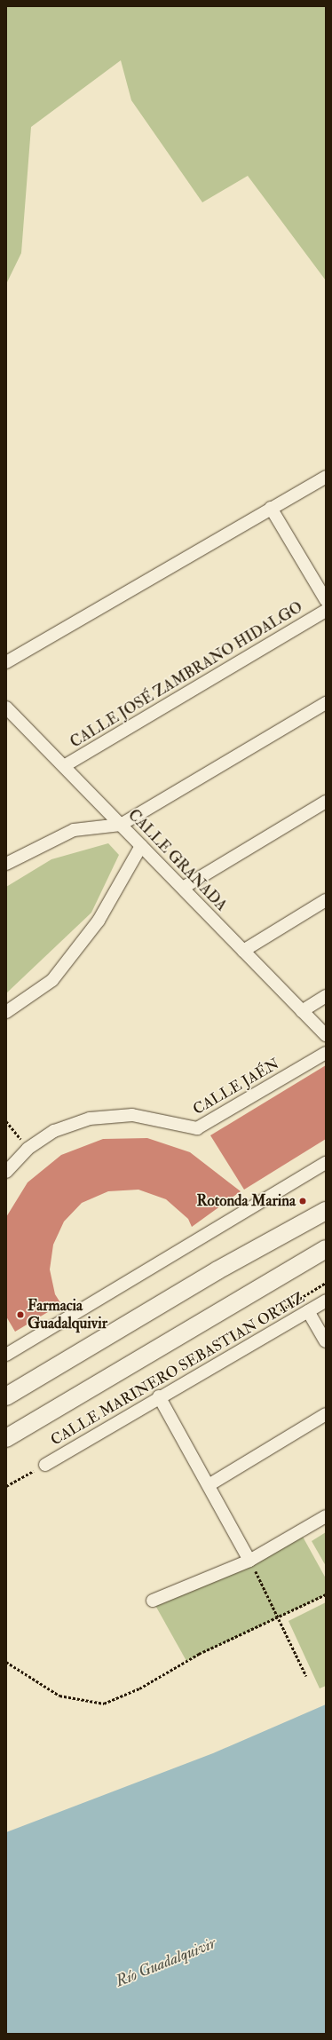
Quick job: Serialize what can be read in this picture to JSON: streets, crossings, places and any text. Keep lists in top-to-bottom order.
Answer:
{
  "streets": {
    "street": [
      "CALLE JOSÉ ZAMBRANO HIDALGO",
      "CALLE GRANADA",
      "CALLE JAÉN",
      "CALLE MARINERO SEBASTIAN ORTIZ"
    ]
  },
  "crossings": [
    ["CALLE JOSÉ ZAMBRANO HIDALGO", "CALLE GRANADA"]
  ],
  "water": ["Río Guadalquivir"],
  "places": ["Rotonda Marina", "Farmacia Guadalquivir"]
}
